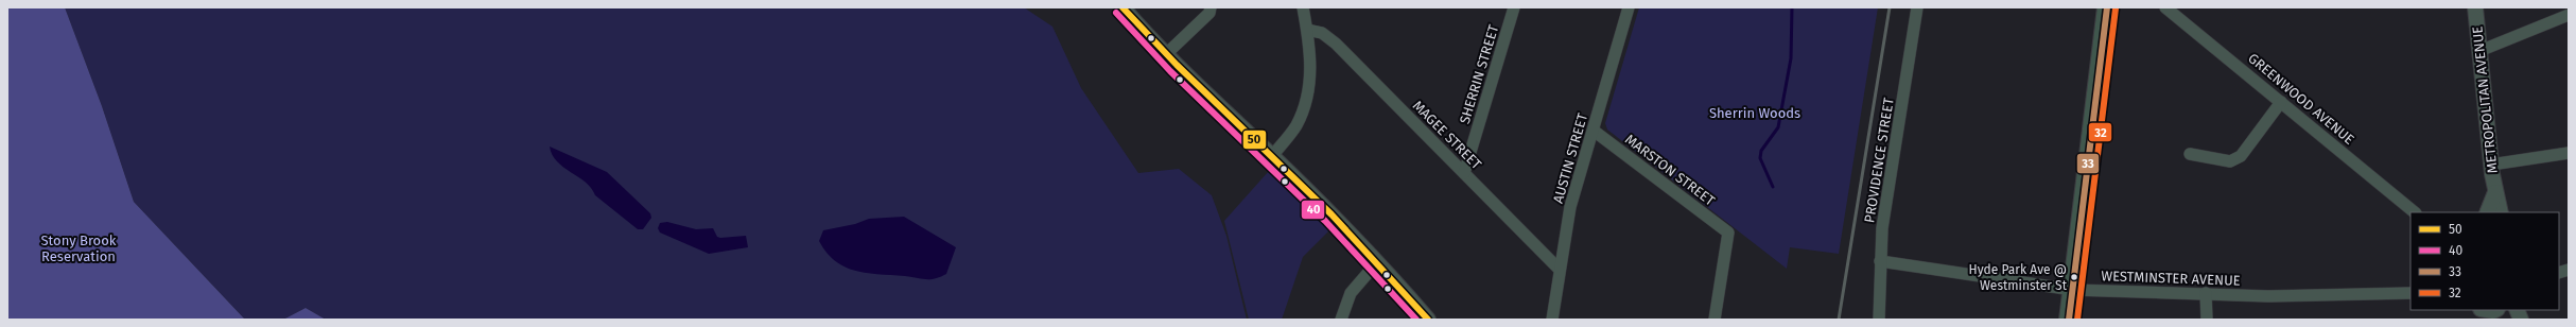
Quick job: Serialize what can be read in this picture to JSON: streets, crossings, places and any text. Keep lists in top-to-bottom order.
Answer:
{
  "streets": {
    "street": [
      "SHERRIN STREET",
      "GREENWOOD AVENUE",
      "METROPOLITAN AVENUE",
      "MAGEE STREET",
      "AUSTIN STREET",
      "PROVIDENCE STREET",
      "MARSTON STREET",
      "WESTMINSTER AVENUE"
    ]
  },
  "crossings": [
    ["SHERRIN STREET", "MAGEE STREET"],
    ["MAGEE STREET", "AUSTIN STREET"],
    ["AUSTIN STREET", "MARSTON STREET"],
    ["PROVIDENCE STREET", "WESTMINSTER AVENUE"]
  ],
  "parks": ["Sherrin Woods", "Stony Brook Reservation"],
  "places": ["Hyde Park Ave @ Westminster St"],
  "lines": [
    "transit line 50",
    "transit line 33",
    "transit line 32",
    "transit line 40"
  ],
  "legend": [
    "50",
    "40",
    "33",
    "32"
  ]
}
